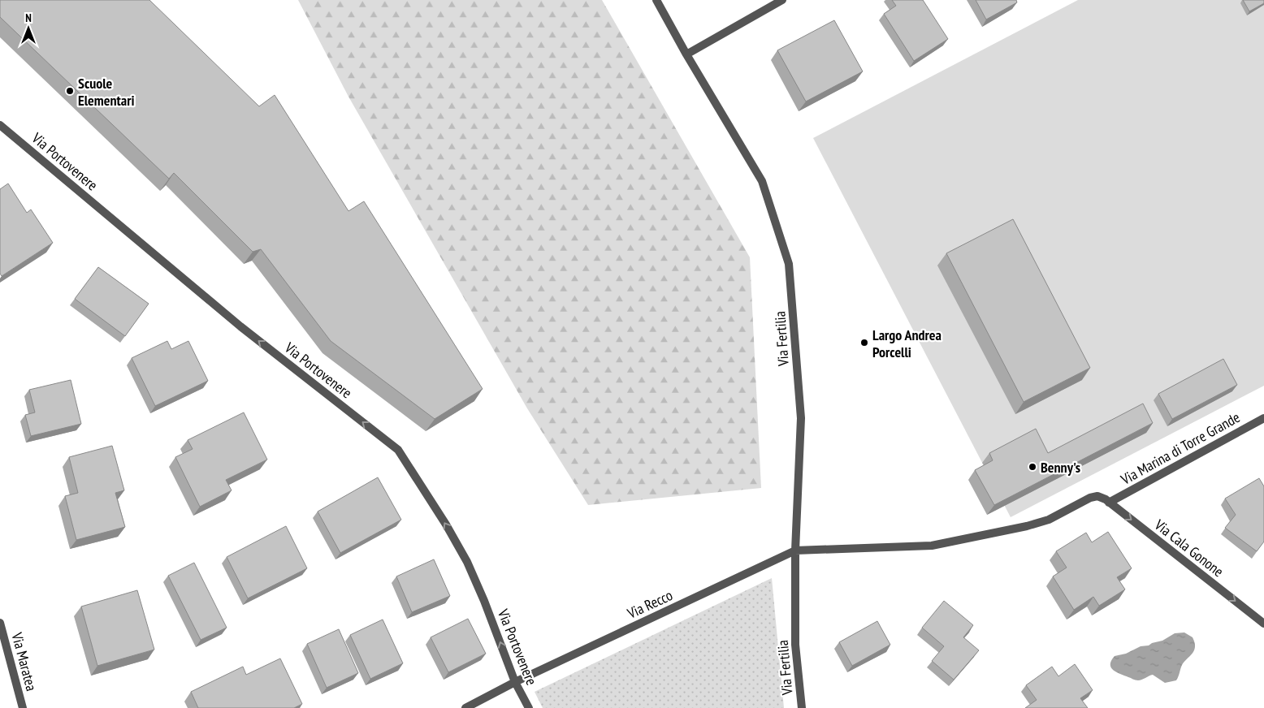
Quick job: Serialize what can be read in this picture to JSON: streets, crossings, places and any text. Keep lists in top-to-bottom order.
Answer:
{
  "streets": {
    "street": [
      "Via Portovenere",
      "Via Fertilia",
      "Via Marina di Torre Grande",
      "Via Cala Gonone",
      "Via Recco",
      "Via Maratea"
    ]
  },
  "crossings": [
    ["Via Portovenere", "Via Recco"],
    ["Via Fertilia", "Via Cala Gonone"],
    ["Via Fertilia", "Via Recco"],
    ["Via Marina di Torre Grande", "Via Cala Gonone"],
    ["Via Cala Gonone", "Via Recco"]
  ],
  "one_way": ["Via Portovenere", "Via Cala Gonone"],
  "places": ["Scuole Elementari", "Largo Andrea Porcelli", "Benny's"],
  "north": "top"
}
